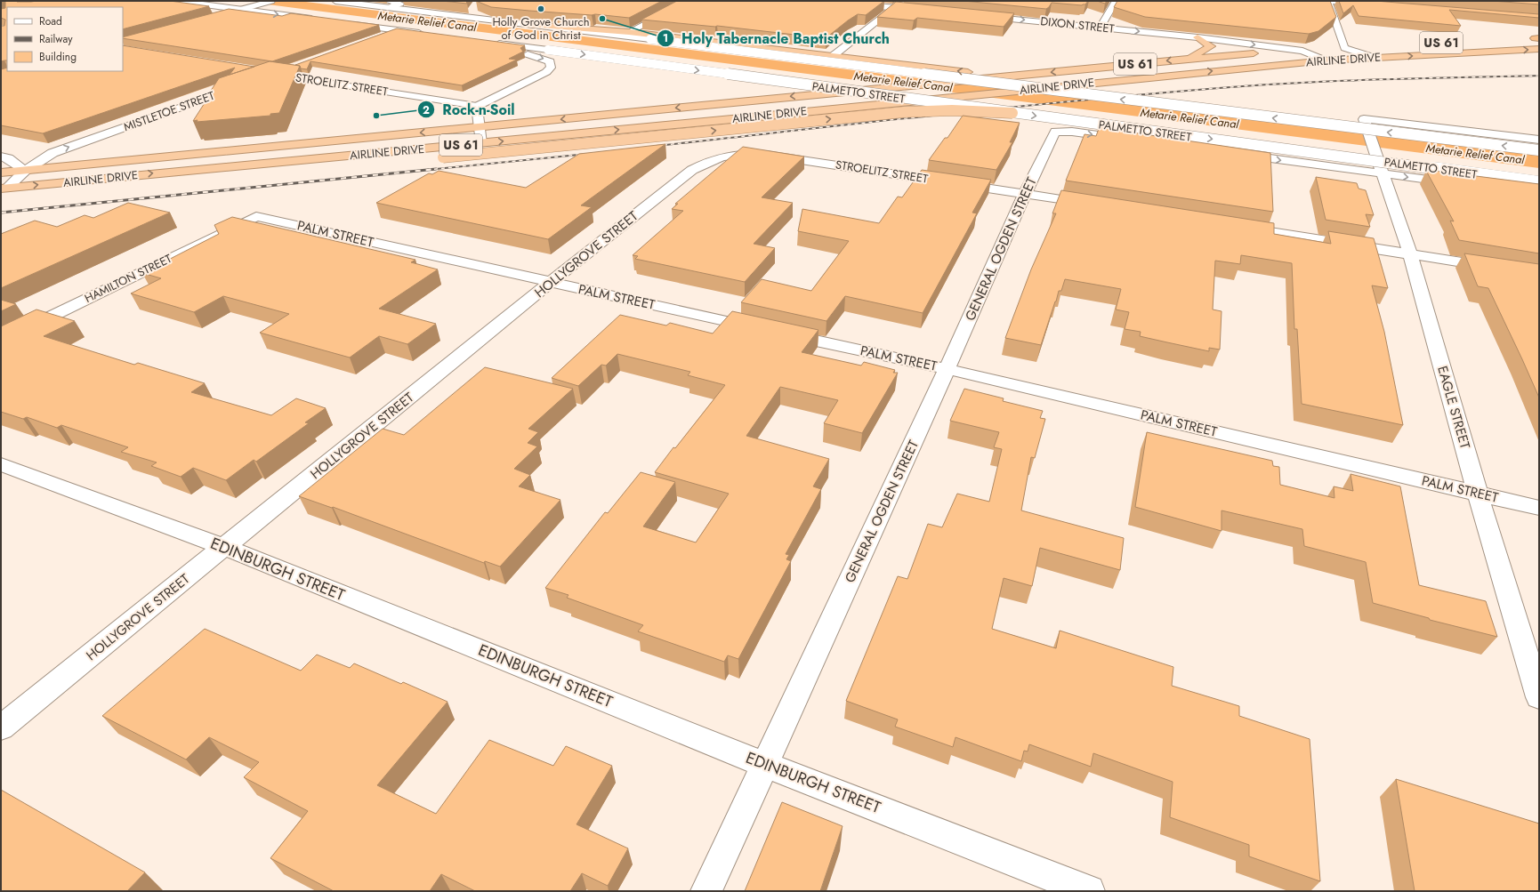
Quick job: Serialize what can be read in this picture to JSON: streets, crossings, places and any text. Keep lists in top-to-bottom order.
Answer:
{
  "streets": {
    "highway": ["US 61", "AIRLINE DRIVE"],
    "street": [
      "DIXON STREET",
      "STROELITZ STREET",
      "PALMETTO STREET",
      "MISTLETOE STREET",
      "PALM STREET",
      "GENERAL OGDEN STREET",
      "HOLLYGROVE STREET",
      "HAMILTON STREET",
      "EAGLE STREET",
      "EDINBURGH STREET"
    ]
  },
  "crossings": [
    ["DIXON STREET", "AIRLINE DRIVE"],
    ["AIRLINE DRIVE", "MISTLETOE STREET"],
    ["STROELITZ STREET", "PALMETTO STREET"],
    ["STROELITZ STREET", "GENERAL OGDEN STREET"],
    ["STROELITZ STREET", "HOLLYGROVE STREET"],
    ["PALMETTO STREET", "GENERAL OGDEN STREET"],
    ["PALMETTO STREET", "EAGLE STREET"],
    ["PALM STREET", "GENERAL OGDEN STREET"],
    ["PALM STREET", "HOLLYGROVE STREET"],
    ["PALM STREET", "HAMILTON STREET"],
    ["PALM STREET", "EAGLE STREET"],
    ["GENERAL OGDEN STREET", "EDINBURGH STREET"],
    ["HOLLYGROVE STREET", "EDINBURGH STREET"]
  ],
  "one_way": ["DIXON STREET", "MISTLETOE STREET"],
  "water": ["Metarie Relief Canal"],
  "places": ["Holly Grove Church of God in Christ", "Holy Tabernacle Baptist Church", "Rock-n-Soil"],
  "legend": ["Road", "Railway", "Building"]
}
